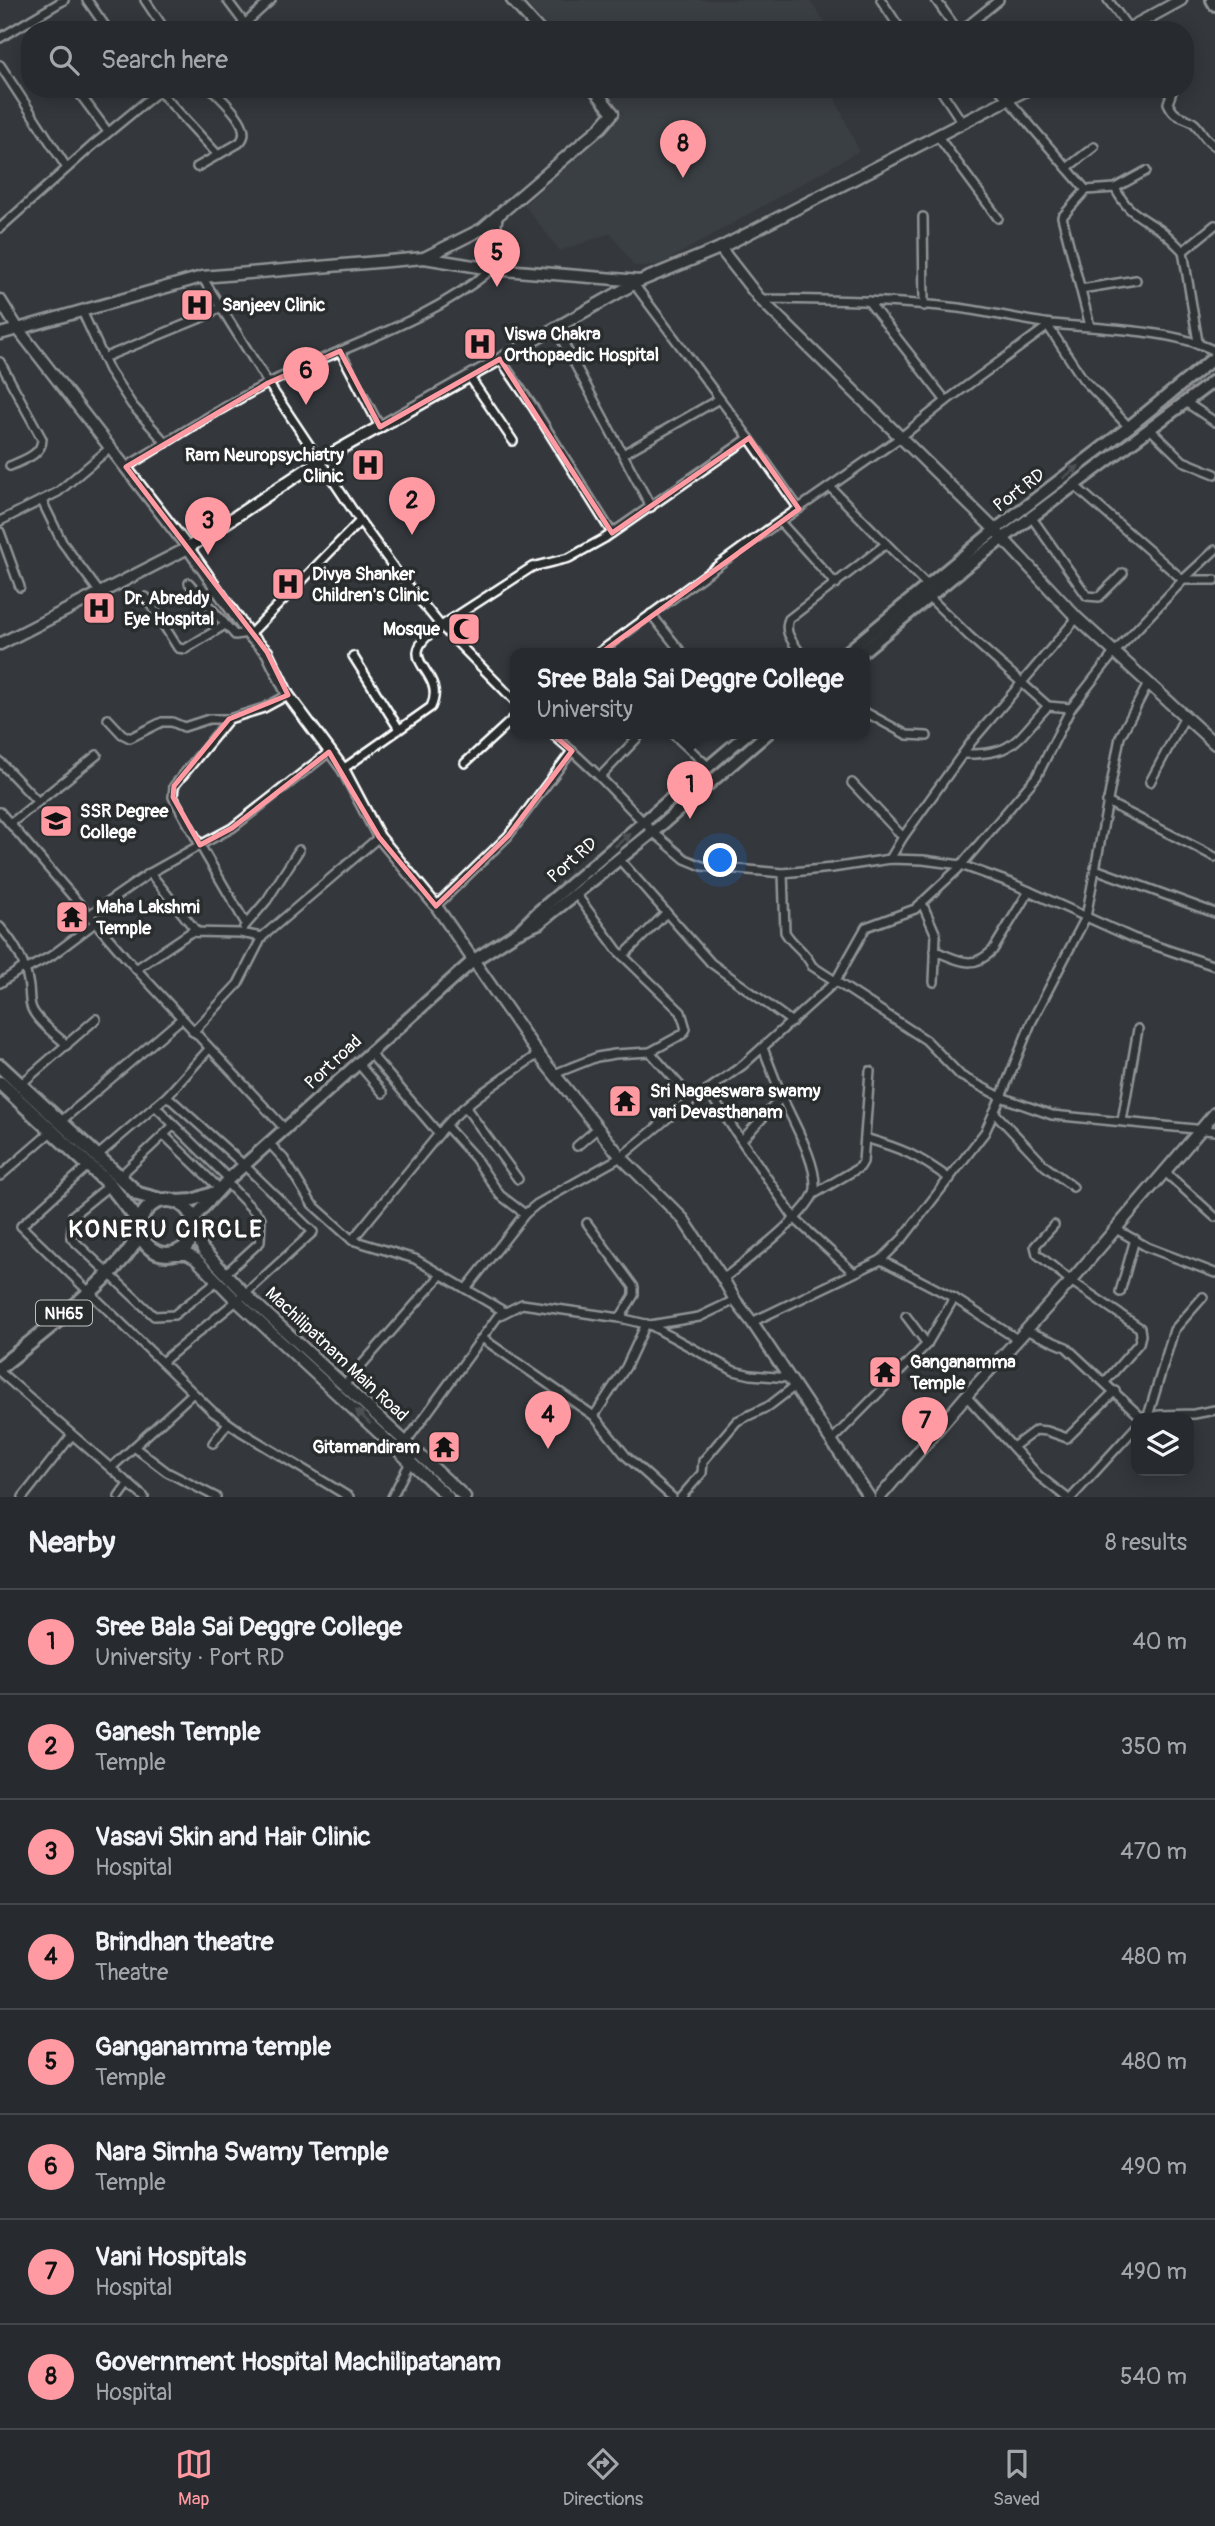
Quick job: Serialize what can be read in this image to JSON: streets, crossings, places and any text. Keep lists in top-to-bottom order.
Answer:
{
  "streets": {
    "main road": ["Port RD", "Port road", "NH65"],
    "street": ["Machilipatnam Main Road"]
  },
  "crossings": [
    ["Port RD", "Port road"],
    ["Port road", "NH65"],
    ["Port road", "Machilipatnam Main Road"],
    ["NH65", "Machilipatnam Main Road"]
  ],
  "districts": ["KONERU CIRCLE"],
  "places": {
    "hospital": [
      "Sanjeev Clinic",
      "Viswa Chakra Orthopaedic Hospital",
      "Ram Neuropsychiatry Clinic",
      "Divya Shanker Children's Clinic",
      "Dr. Abreddy Eye Hospital"
    ],
    "mosque": ["Mosque"],
    "school or university": ["SSR Degree College"],
    "temple": [
      "Maha Lakshmi Temple",
      "Sri Nagaeswara swamy vari Devasthanam",
      "Ganganamma Temple",
      "Gitamandiram"
    ]
  },
  "page": {
    "search": "Search here",
    "pins": [
      "8",
      "5",
      "6",
      "2",
      "3",
      "1",
      "4",
      "7"
    ],
    "popup": ["Sree Bala Sai Deggre College", "University"],
    "heading": ["Nearby", "8 results"],
    "list": [
      {
        "mark": "1",
        "name": "Sree Bala Sai Deggre College",
        "note": "University · Port RD",
        "value": "40 m"
      },
      {
        "mark": "2",
        "name": "Ganesh Temple",
        "note": "Temple",
        "value": "350 m"
      },
      {
        "mark": "3",
        "name": "Vasavi Skin and Hair Clinic",
        "note": "Hospital",
        "value": "470 m"
      },
      {
        "mark": "4",
        "name": "Brindhan theatre",
        "note": "Theatre",
        "value": "480 m"
      },
      {
        "mark": "5",
        "name": "Ganganamma temple",
        "note": "Temple",
        "value": "480 m"
      },
      {
        "mark": "6",
        "name": "Nara Simha Swamy Temple",
        "note": "Temple",
        "value": "490 m"
      },
      {
        "mark": "7",
        "name": "Vani Hospitals",
        "note": "Hospital",
        "value": "490 m"
      },
      {
        "mark": "8",
        "name": "Government Hospital Machilipatanam",
        "note": "Hospital",
        "value": "540 m"
      }
    ],
    "nav": ["Map", "Directions", "Saved"]
  }
}
